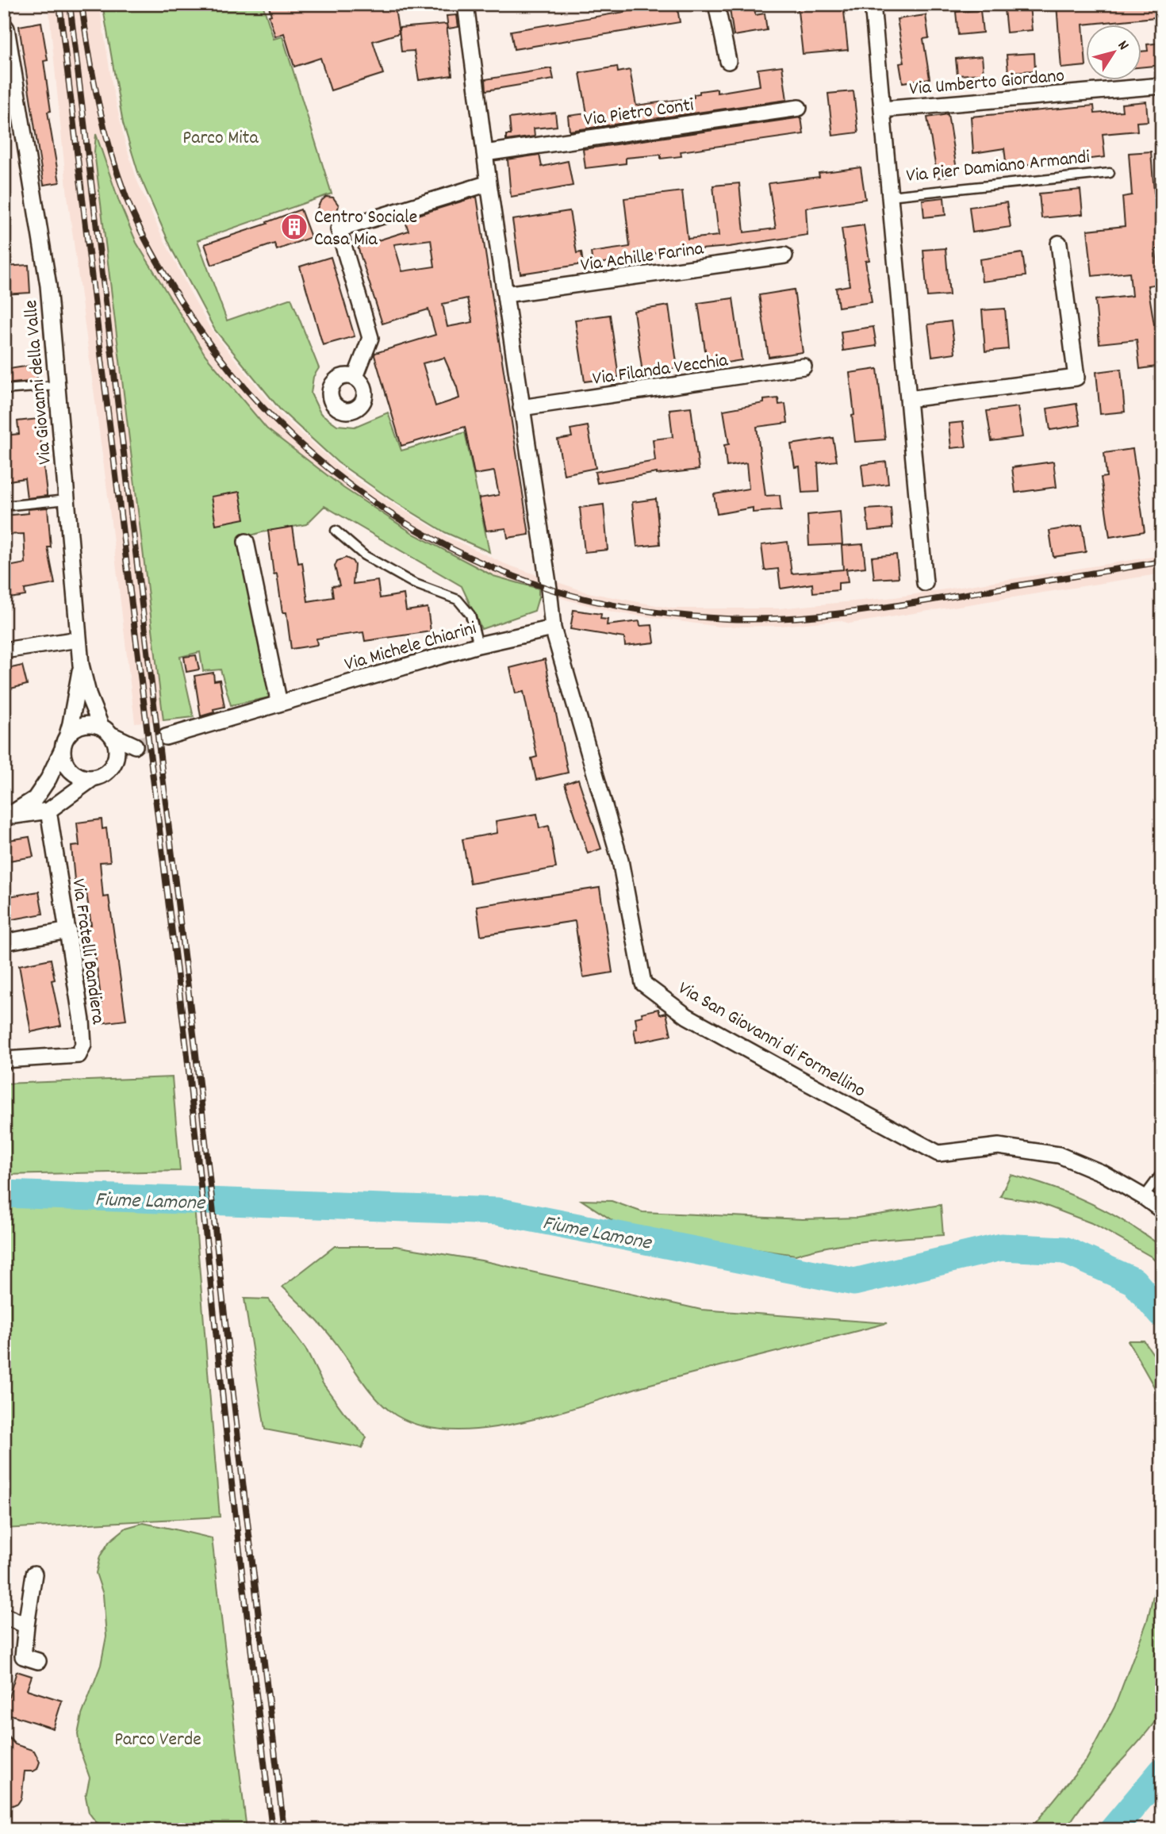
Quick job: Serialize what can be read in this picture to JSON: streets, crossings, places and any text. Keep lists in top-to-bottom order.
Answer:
{
  "streets": {
    "street": [
      "Via Umberto Giordano",
      "Via Pietro Conti",
      "Via Pier Damiano Armandi",
      "Via Achille Farina",
      "Via Filanda Vecchia",
      "Via Giovanni della Valle",
      "Via Michele Chiarini",
      "Via Fratelli Bandiera",
      "Via San Giovanni di Formellino"
    ]
  },
  "crossings": [
    ["Via Umberto Giordano", "Via Pier Damiano Armandi"],
    ["Via Michele Chiarini", "Via San Giovanni di Formellino"]
  ],
  "water": ["Fiume Lamone"],
  "parks": ["Parco Mita", "Parco Verde"],
  "places": {
    "building": ["Centro Sociale Casa Mia"]
  },
  "north": "top right"
}
